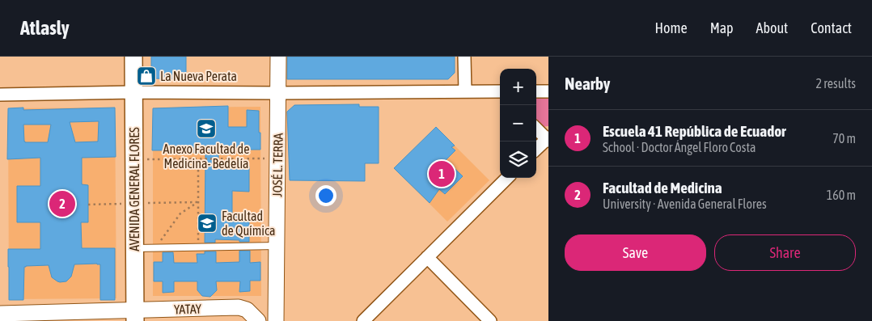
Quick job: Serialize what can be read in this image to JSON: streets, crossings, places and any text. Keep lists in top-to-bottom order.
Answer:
{
  "streets": {
    "main road": ["AVENIDA GENERAL FLORES"],
    "street": ["JOSÉ L. TERRA", "YATAY"]
  },
  "crossings": [
    ["AVENIDA GENERAL FLORES", "YATAY"]
  ],
  "places": {
    "shop": ["La Nueva Perata"],
    "school or university": ["Anexo Facultad de Medicina- Bedelía", "Facultad de Química"]
  },
  "page": {
    "header": "Atlasly",
    "nav": [
      "Home",
      "Map",
      "About",
      "Contact"
    ],
    "heading": ["Nearby", "2 results"],
    "map_buttons": ["+", "−"],
    "list": [
      {
        "mark": "1",
        "name": "Escuela 41 República de Ecuador",
        "note": "School · Doctor Ángel Floro Costa",
        "value": "70 m"
      },
      {
        "mark": "2",
        "name": "Facultad de Medicina",
        "note": "University · Avenida General Flores",
        "value": "160 m"
      }
    ],
    "pins": ["1", "2"],
    "buttons": ["Save", "Share"]
  }
}
